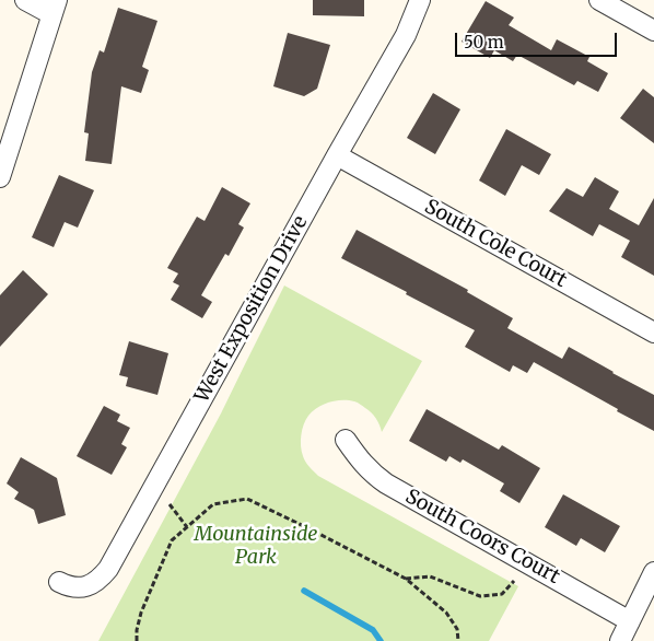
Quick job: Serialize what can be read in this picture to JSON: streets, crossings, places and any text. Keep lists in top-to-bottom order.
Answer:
{
  "streets": {
    "street": ["South Cole Court", "West Exposition Drive", "South Coors Court"]
  },
  "crossings": [
    ["South Cole Court", "West Exposition Drive"]
  ],
  "parks": ["Mountainside Park"],
  "scale_bar": "50 m"
}
